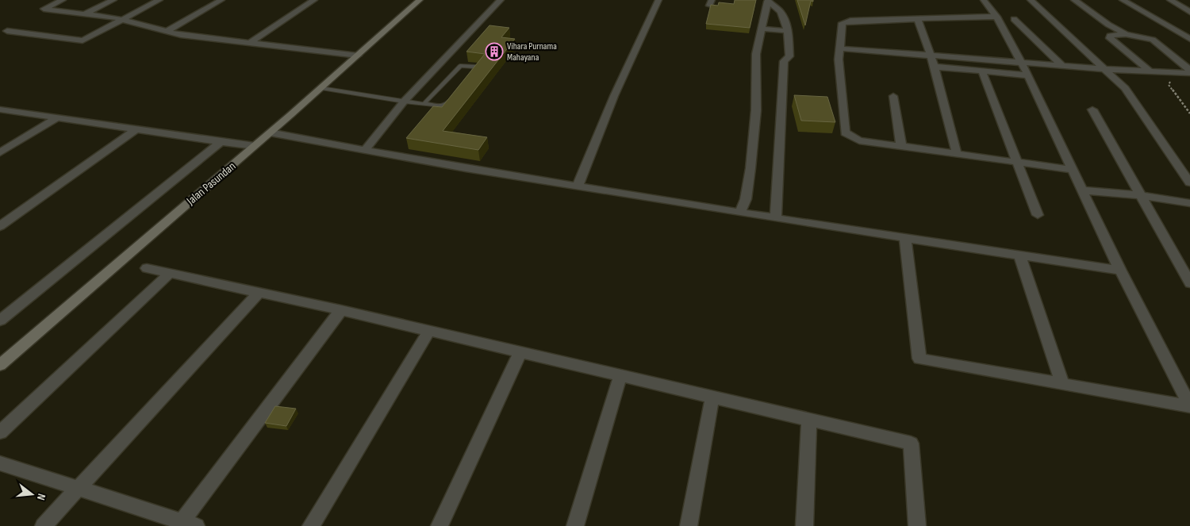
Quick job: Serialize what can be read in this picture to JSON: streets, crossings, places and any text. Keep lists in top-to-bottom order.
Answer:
{
  "streets": {
    "street": ["Jalan Pasundan"]
  },
  "places": {
    "building": ["Vihara Purnama Mahayana"]
  },
  "north": "right"
}
